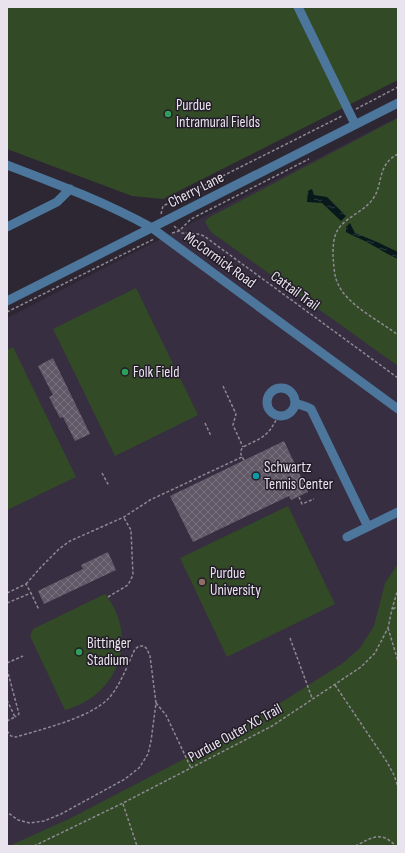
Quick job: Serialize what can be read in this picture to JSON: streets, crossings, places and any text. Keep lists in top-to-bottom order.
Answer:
{
  "streets": {
    "street": ["Cherry Lane", "McCormick Road"],
    "path": ["Cattail Trail", "Purdue Outer XC Trail"]
  },
  "crossings": [
    ["Cherry Lane", "McCormick Road"]
  ],
  "places": [
    "Purdue Intramural Fields",
    "Folk Field",
    "Schwartz Tennis Center",
    "Purdue University",
    "Bittinger Stadium"
  ]
}
